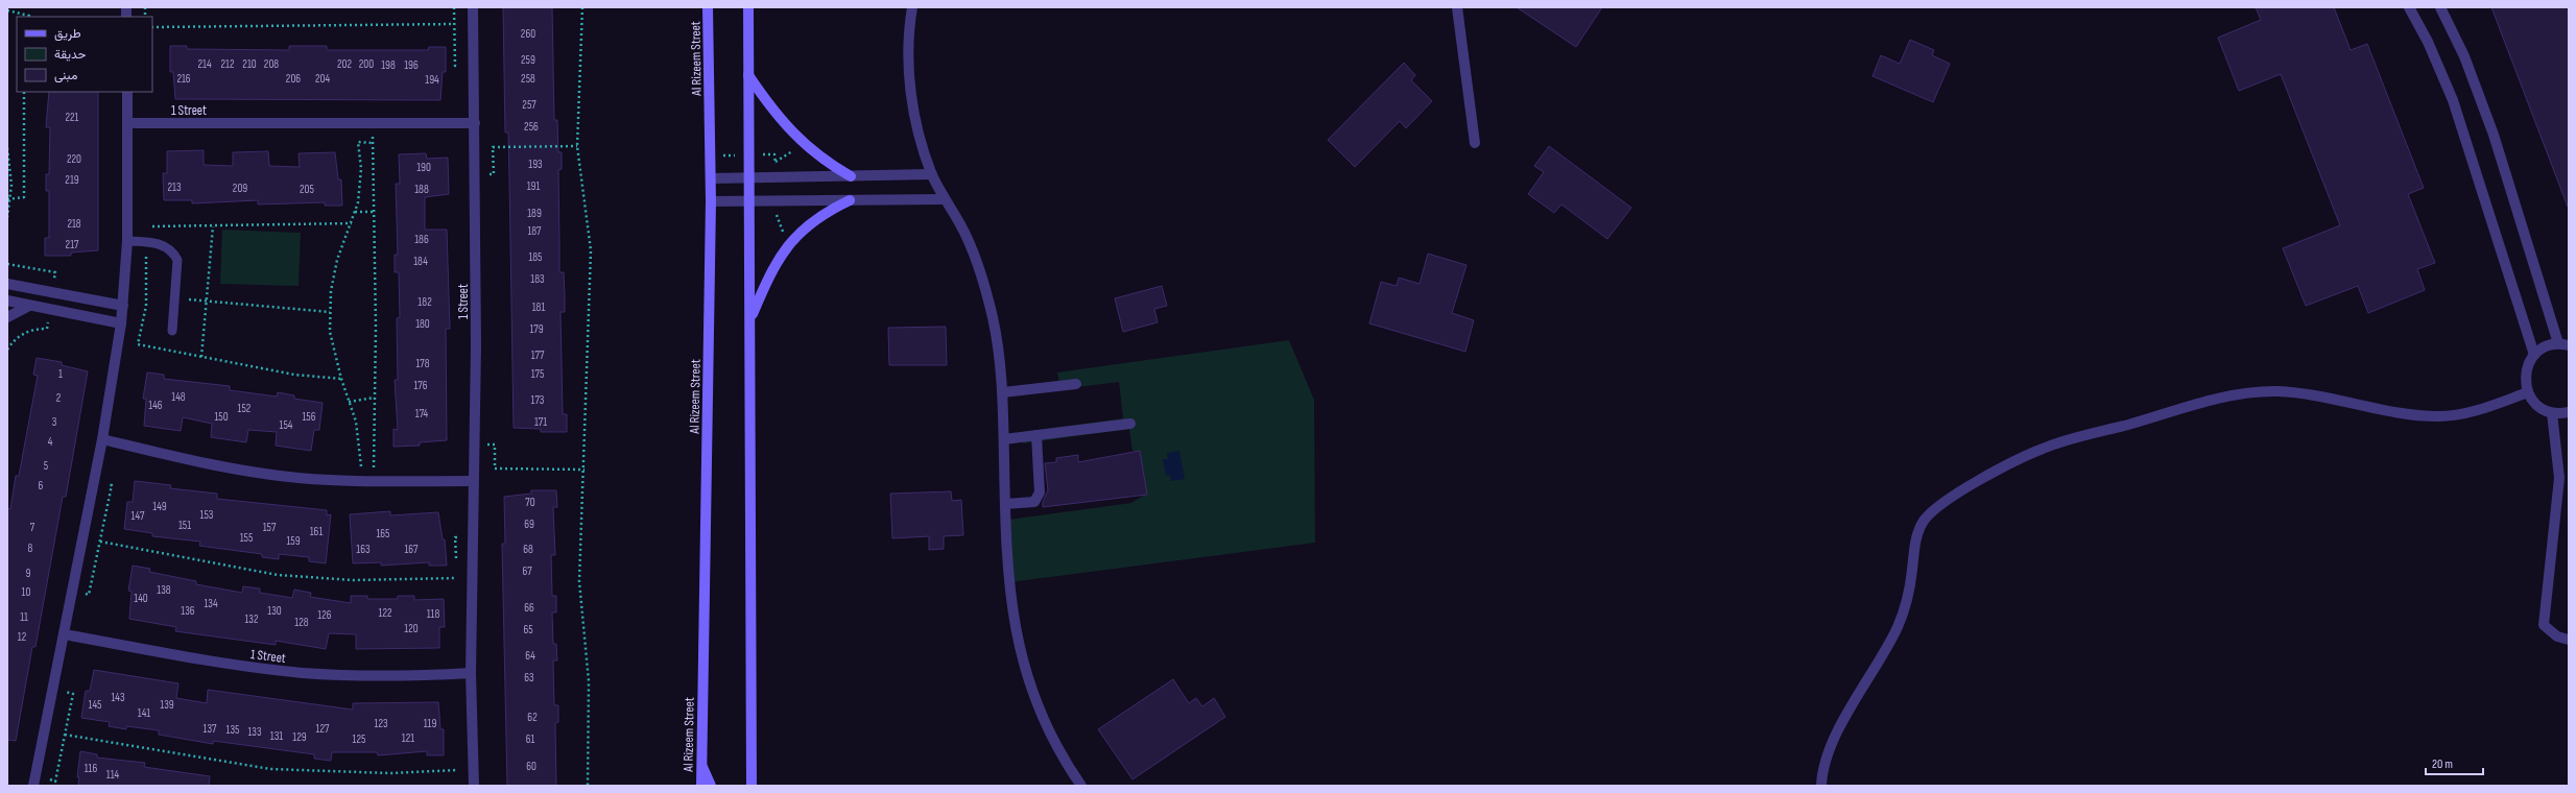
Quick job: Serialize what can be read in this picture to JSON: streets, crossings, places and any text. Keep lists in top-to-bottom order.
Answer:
{
  "streets": {
    "street": ["Al Rizeem Street", "1 Street"]
  },
  "house_numbers": [
    "260",
    "259",
    "214",
    "212",
    "210",
    "208",
    "202",
    "200",
    "198",
    "196",
    "216",
    "206",
    "204",
    "258",
    "194",
    "257",
    "221",
    "256",
    "220",
    "193",
    "190",
    "219",
    "191",
    "213",
    "209",
    "205",
    "188",
    "189",
    "218",
    "187",
    "186",
    "217",
    "185",
    "184",
    "183",
    "182",
    "181",
    "180",
    "179",
    "177",
    "178",
    "1",
    "175",
    "176",
    "148",
    "2",
    "173",
    "146",
    "152",
    "174",
    "150",
    "156",
    "3",
    "171",
    "154",
    "4",
    "5",
    "6",
    "70",
    "149",
    "153",
    "147",
    "69",
    "151",
    "7",
    "157",
    "161",
    "165",
    "155",
    "159",
    "8",
    "163",
    "167",
    "68",
    "67",
    "9",
    "138",
    "10",
    "140",
    "134",
    "66",
    "136",
    "130",
    "122",
    "118",
    "126",
    "11",
    "132",
    "128",
    "120",
    "65",
    "12",
    "64",
    "63",
    "143",
    "145",
    "139",
    "141",
    "62",
    "123",
    "119",
    "137",
    "127",
    "135",
    "133",
    "131",
    "129",
    "121",
    "125",
    "61",
    "60",
    "116",
    "114"
  ],
  "legend": ["طريق", "حديقة", "مبنى"],
  "scale_bar": "20 m"
}
